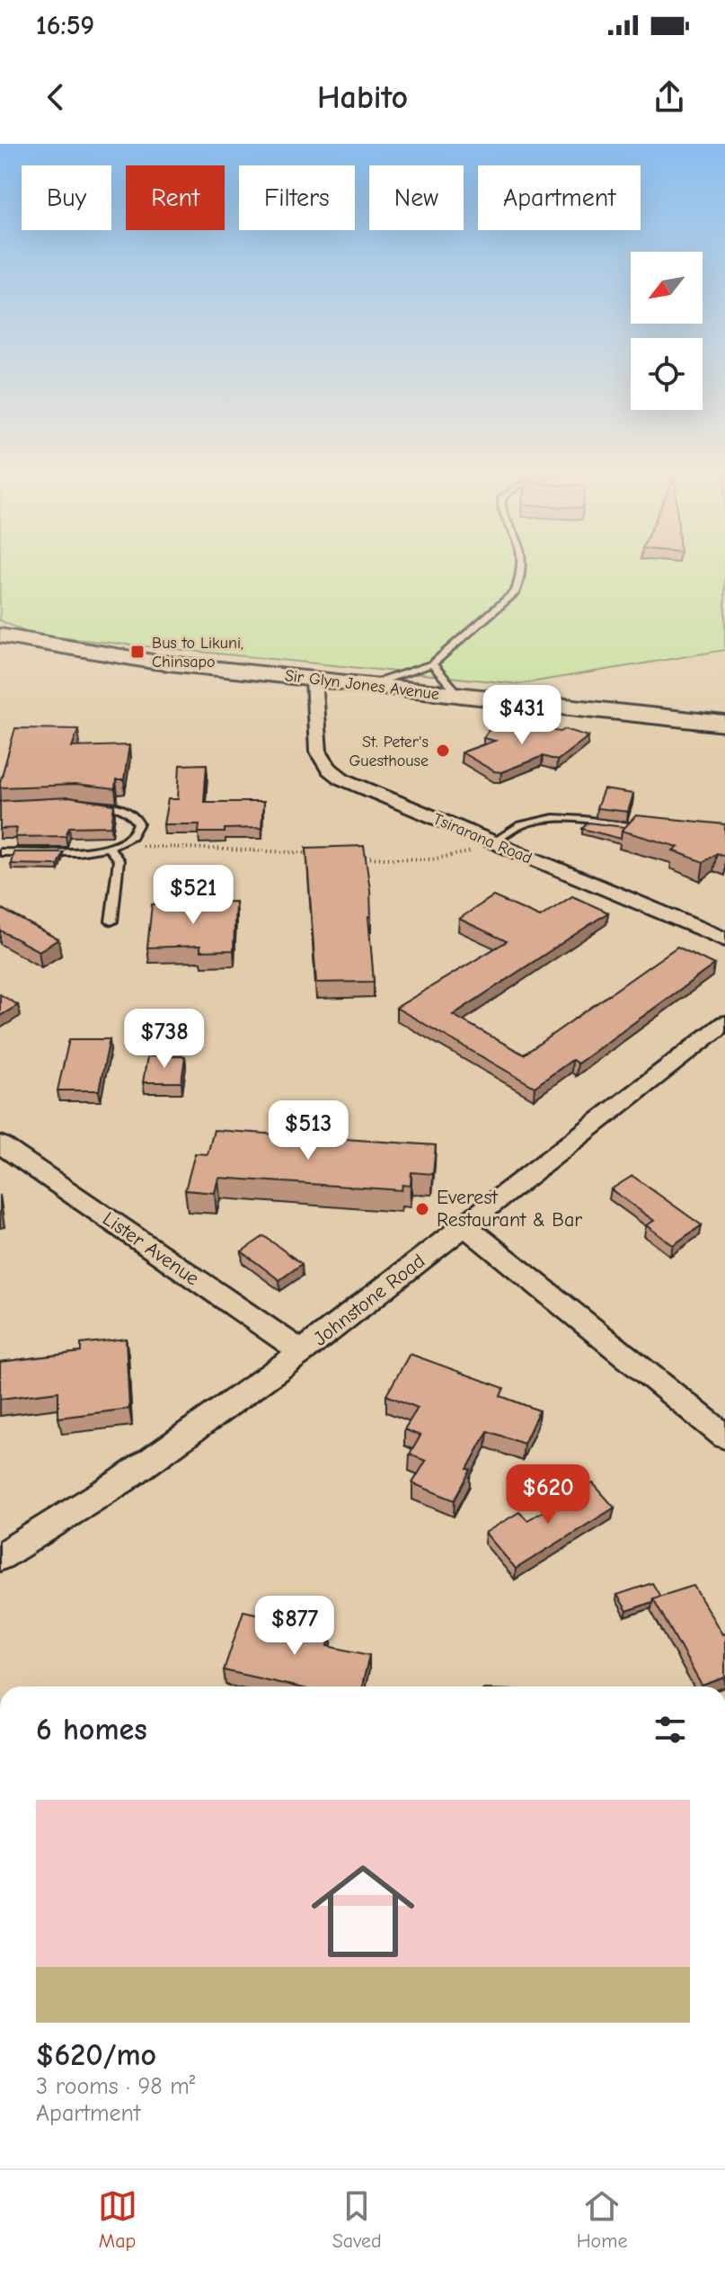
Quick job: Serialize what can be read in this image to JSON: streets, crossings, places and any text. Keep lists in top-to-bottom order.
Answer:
{
  "streets": {
    "main road": ["Sir Glyn Jones Avenue"],
    "street": ["Tsirarana Road", "Lister Avenue", "Johnstone Road"]
  },
  "crossings": [
    ["Sir Glyn Jones Avenue", "Tsirarana Road"],
    ["Lister Avenue", "Johnstone Road"]
  ],
  "places": {
    "transit": ["Bus to Likuni, Chinsapo"],
    "other": ["St. Peter's Guesthouse", "Everest Restaurant & Bar"]
  },
  "north": "bottom left",
  "page": {
    "status": "16:59",
    "header": "Habito",
    "chip": [
      "Buy",
      "Rent",
      "Filters",
      "New",
      "Apartment"
    ],
    "price": [
      "$431",
      "$521",
      "$738",
      "$513",
      "$620",
      "$877"
    ],
    "heading": "6 homes",
    "list": [
      {
        "name": "$620/mo",
        "note": "3 rooms · 98 m² · Apartment"
      }
    ],
    "tabs": ["Map", "Saved", "Home"]
  }
}
